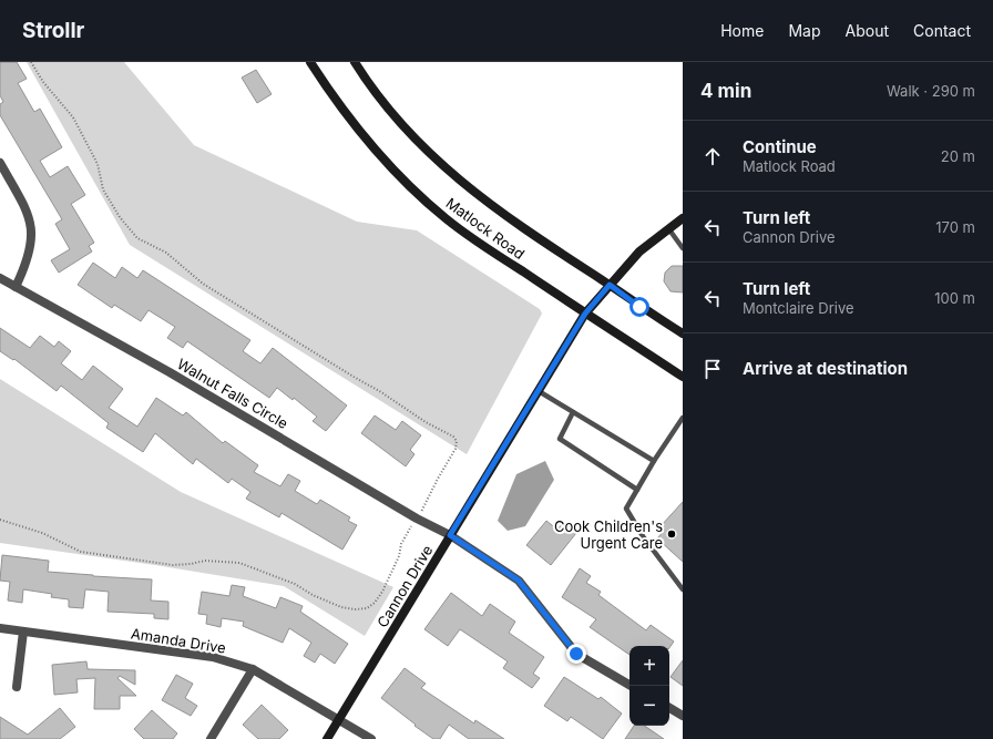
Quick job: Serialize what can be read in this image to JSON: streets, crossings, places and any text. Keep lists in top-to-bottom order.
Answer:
{
  "streets": {
    "main road": ["Matlock Road", "Cannon Drive"],
    "street": ["Walnut Falls Circle", "Amanda Drive"]
  },
  "crossings": [
    ["Matlock Road", "Cannon Drive"],
    ["Walnut Falls Circle", "Cannon Drive"],
    ["Cannon Drive", "Amanda Drive"]
  ],
  "places": ["Cook Children's Urgent Care"],
  "page": {
    "header": "Strollr",
    "nav": [
      "Home",
      "Map",
      "About",
      "Contact"
    ],
    "heading": ["4 min", "Walk · 290 m"],
    "list": [
      ["Continue", "Matlock Road", "20 m"],
      ["Turn left", "Cannon Drive", "170 m"],
      ["Turn left", "Montclaire Drive", "100 m"],
      "Arrive at destination"
    ],
    "map_buttons": ["+", "−"]
  }
}
